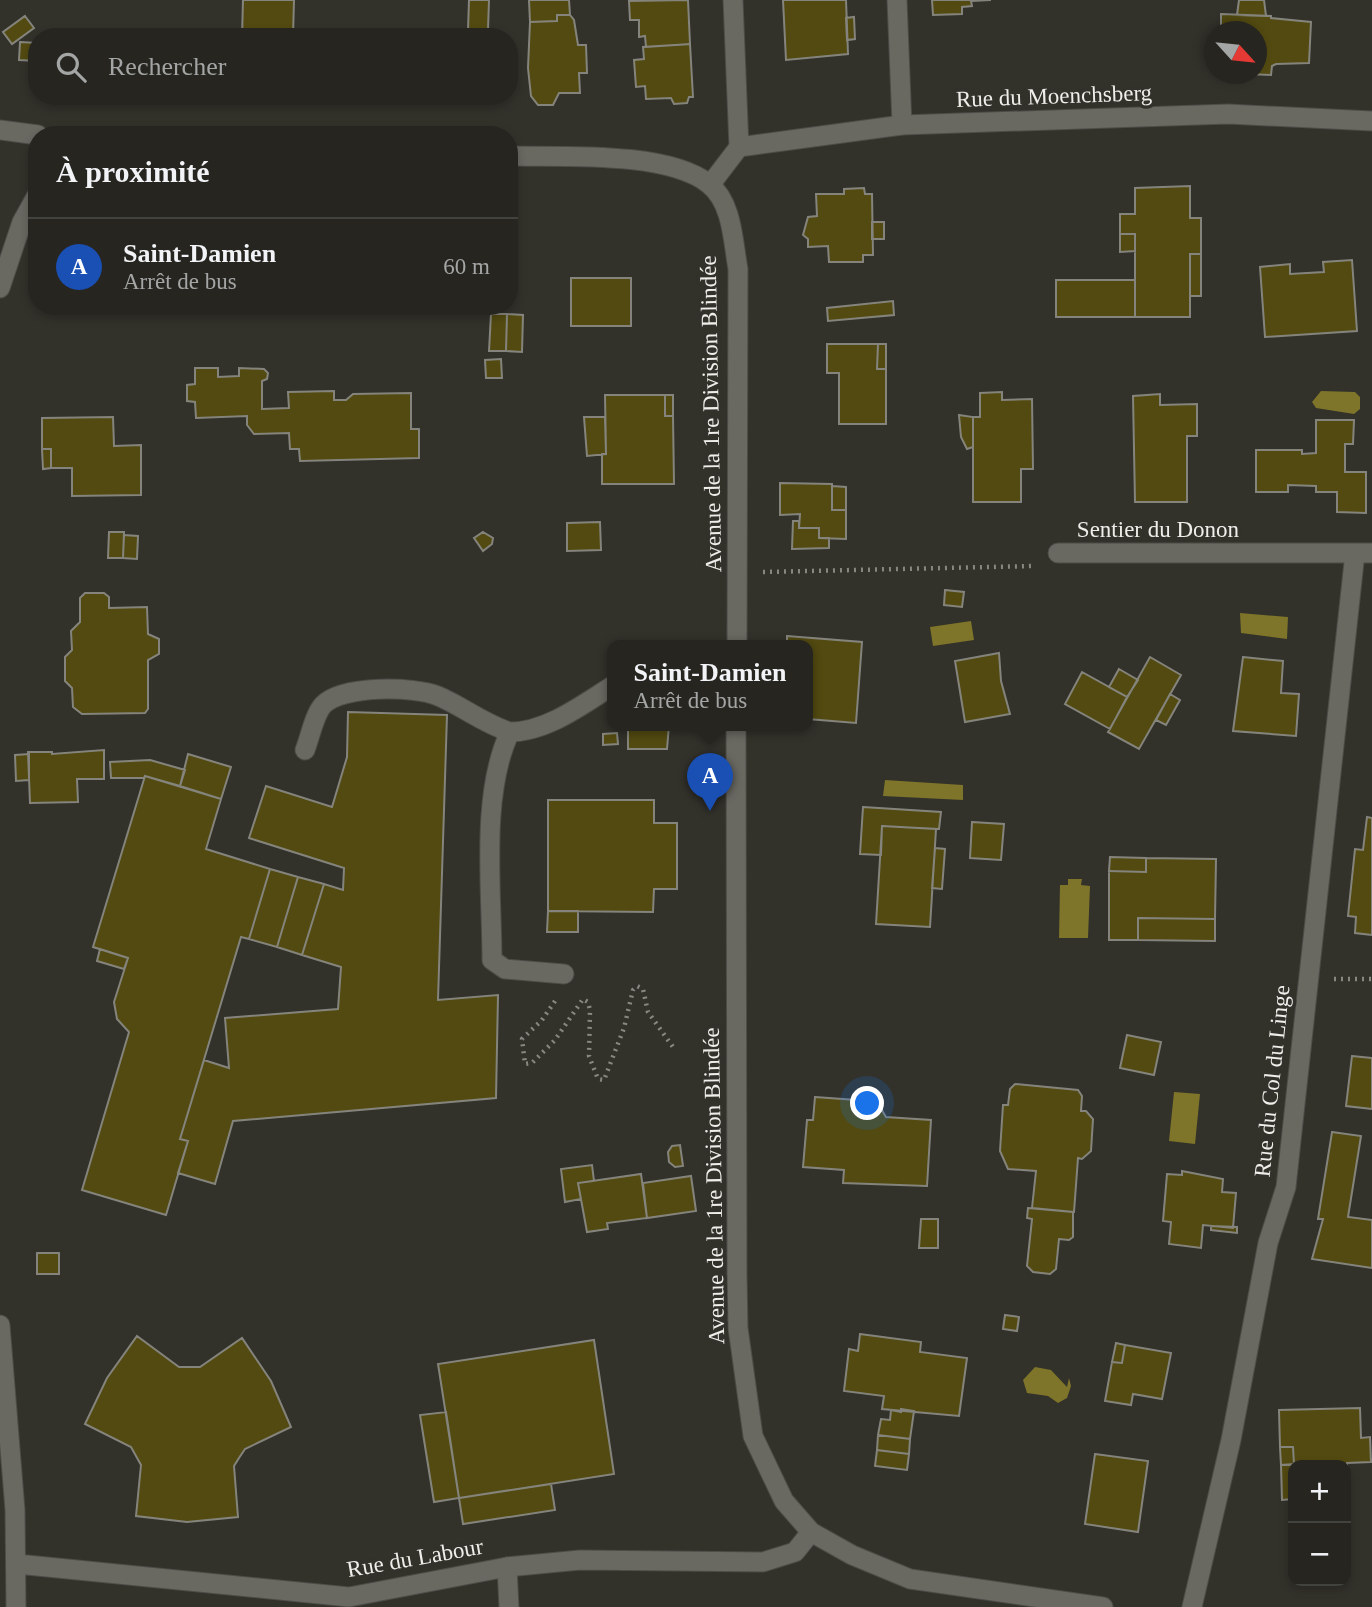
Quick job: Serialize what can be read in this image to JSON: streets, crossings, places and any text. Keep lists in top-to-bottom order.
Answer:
{
  "streets": {
    "street": [
      "Rue du Moenchsberg",
      "Avenue de la 1re Division Blindée",
      "Sentier du Donon",
      "Rue du Col du Linge",
      "Rue du Labour"
    ]
  },
  "crossings": [
    ["Avenue de la 1re Division Blindée", "Sentier du Donon"],
    ["Avenue de la 1re Division Blindée", "Rue du Labour"],
    ["Sentier du Donon", "Rue du Col du Linge"]
  ],
  "north": "bottom right",
  "page": {
    "search": "Rechercher",
    "heading": "À proximité",
    "list": [
      {
        "mark": "A",
        "name": "Saint-Damien",
        "note": "Arrêt de bus",
        "value": "60 m"
      }
    ],
    "popup": ["Saint-Damien", "Arrêt de bus"],
    "pins": "A",
    "map_buttons": ["+", "−"]
  }
}
